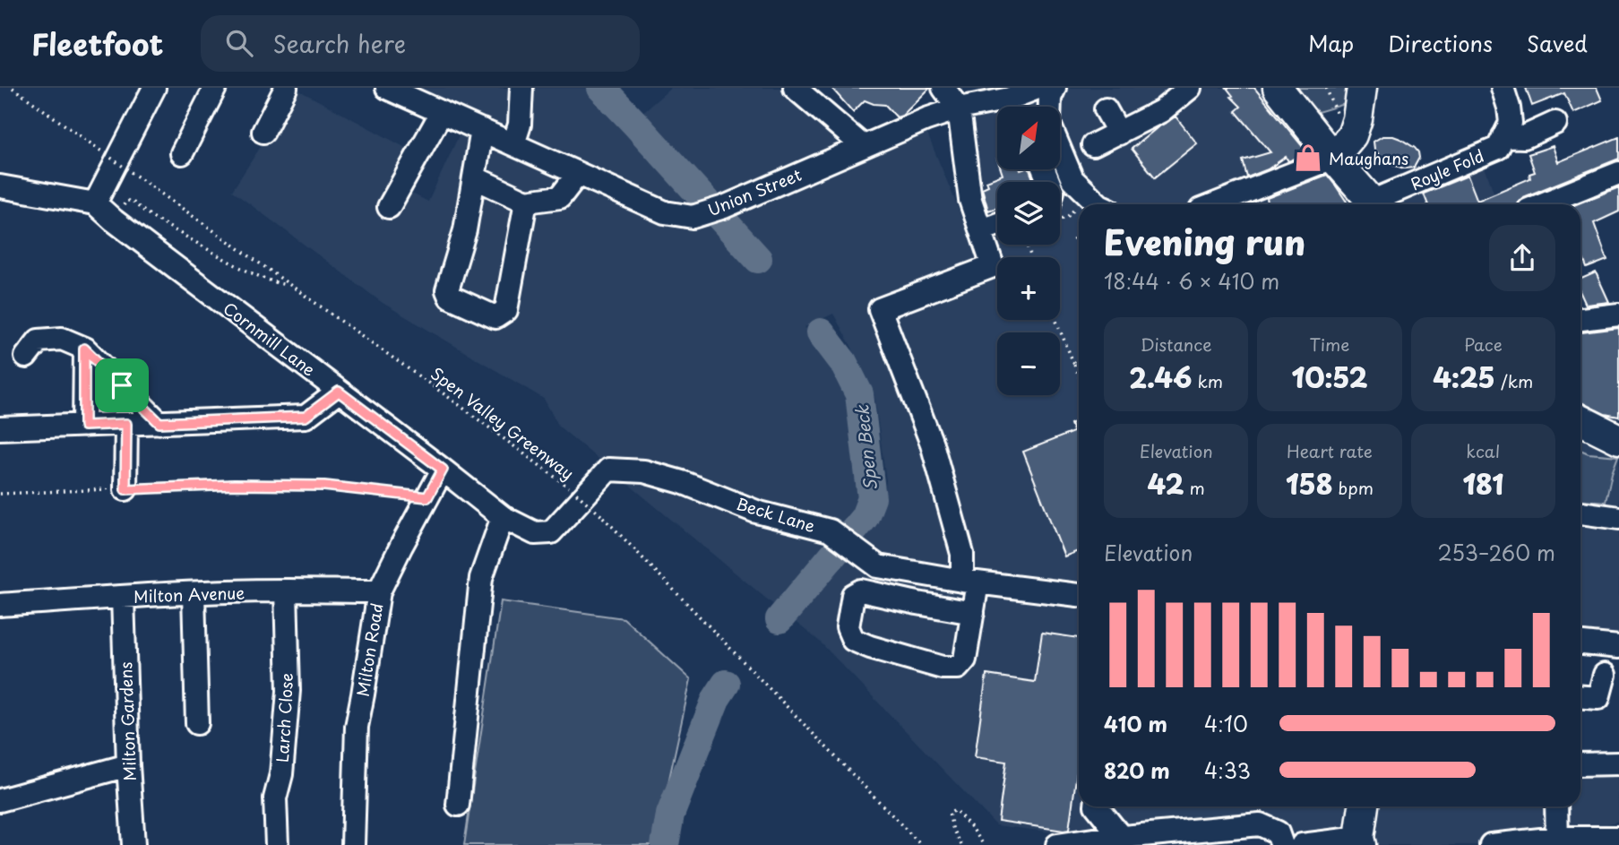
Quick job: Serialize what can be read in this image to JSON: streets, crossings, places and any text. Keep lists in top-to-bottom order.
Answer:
{
  "streets": {
    "street": [
      "Royle Fold",
      "Union Street",
      "Cornmill Lane",
      "Beck Lane",
      "Milton Avenue",
      "Milton Road",
      "Larch Close",
      "Milton Gardens"
    ],
    "path": ["Spen Valley Greenway"]
  },
  "crossings": [
    ["Cornmill Lane", "Beck Lane"],
    ["Cornmill Lane", "Milton Road"],
    ["Milton Avenue", "Milton Road"],
    ["Milton Avenue", "Larch Close"],
    ["Milton Avenue", "Milton Gardens"]
  ],
  "water": ["Spen Beck"],
  "places": {
    "shop": ["Maughans"]
  },
  "north": "top right",
  "page": {
    "header": "Fleetfoot",
    "search": "Search here",
    "nav": ["Map", "Directions", "Saved"],
    "map_buttons": ["+", "−"],
    "heading": ["Evening run", "18:44 · 6 × 410 m"],
    "stats": [
      ["Distance", "2.46 km"],
      ["Time", "10:52"],
      ["Pace", "4:25 /km"],
      ["Elevation", "42 m"],
      ["Heart rate", "158 bpm"],
      ["kcal", "181"]
    ],
    "chart": ["Elevation", "253–260 m"],
    "list": [
      {
        "name": "410 m",
        "note": "4:10"
      },
      {
        "name": "820 m",
        "note": "4:33"
      }
    ]
  }
}
